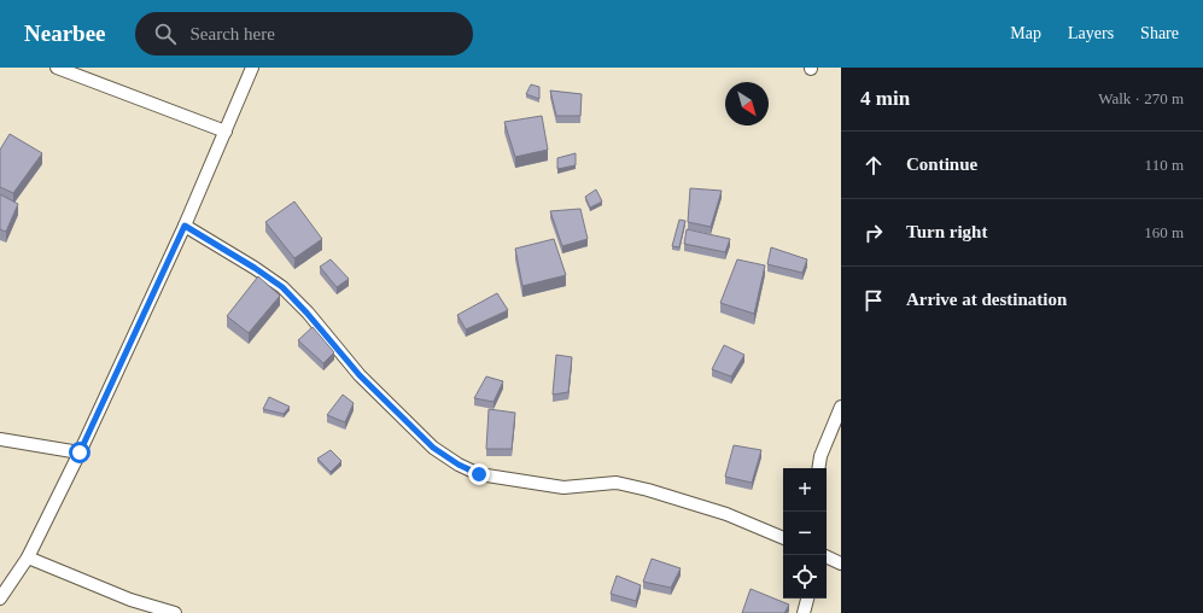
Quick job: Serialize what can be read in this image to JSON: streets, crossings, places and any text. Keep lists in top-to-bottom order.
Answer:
{
  "north": "bottom right",
  "page": {
    "header": "Nearbee",
    "search": "Search here",
    "nav": ["Map", "Layers", "Share"],
    "heading": ["4 min", "Walk · 270 m"],
    "list": [
      ["Continue", "110 m"],
      ["Turn right", "160 m"],
      "Arrive at destination"
    ],
    "map_buttons": ["+", "−"]
  }
}
